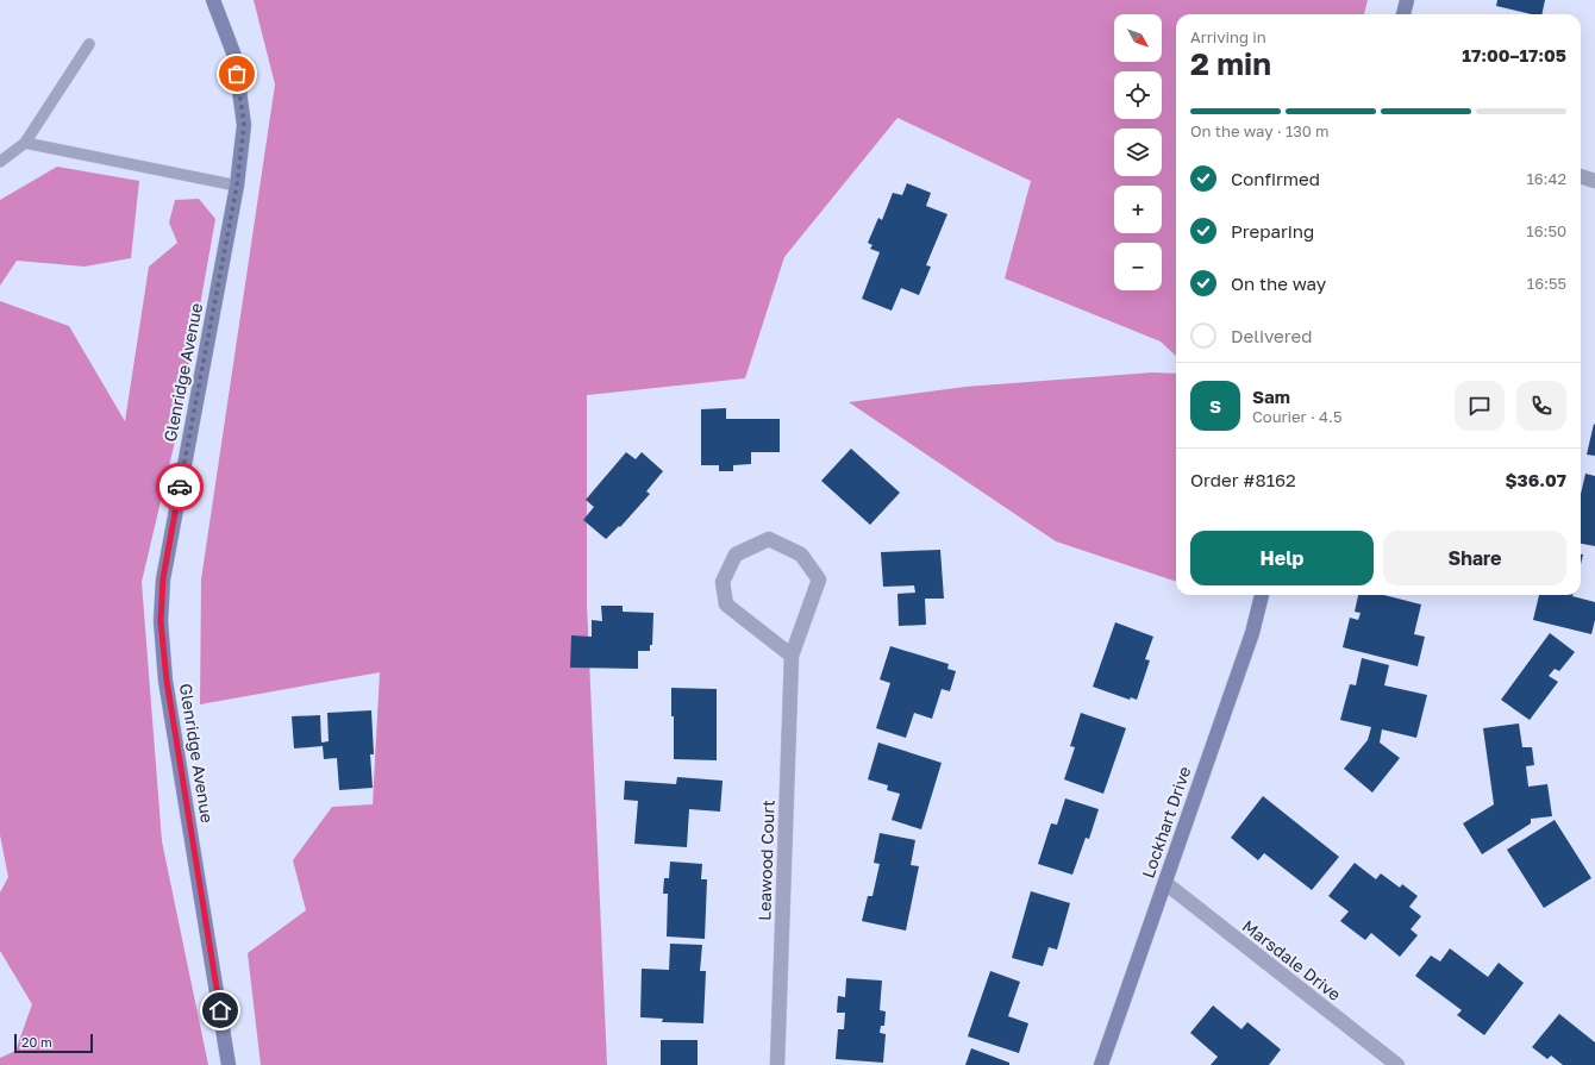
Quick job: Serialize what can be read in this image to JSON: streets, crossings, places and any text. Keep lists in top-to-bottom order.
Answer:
{
  "streets": {
    "main road": ["Glenridge Avenue", "Lockhart Drive"],
    "street": ["Leawood Court", "Marsdale Drive"]
  },
  "crossings": [
    ["Lockhart Drive", "Marsdale Drive"]
  ],
  "scale_bar": "20 m",
  "north": "bottom right",
  "page": {
    "map_buttons": ["+", "−"],
    "heading": ["2 min", "Arriving in", "17:00–17:05"],
    "panel": [
      "Sam",
      "Courier · 4.5",
      "Order #8162",
      "$36.07"
    ],
    "bar": "On the way · 130 m",
    "list": [
      ["Confirmed", "16:42"],
      ["Preparing", "16:50"],
      ["On the way", "16:55"],
      "Delivered"
    ],
    "round": "S",
    "buttons": ["Help", "Share"],
    "scale": "20 m"
  }
}
